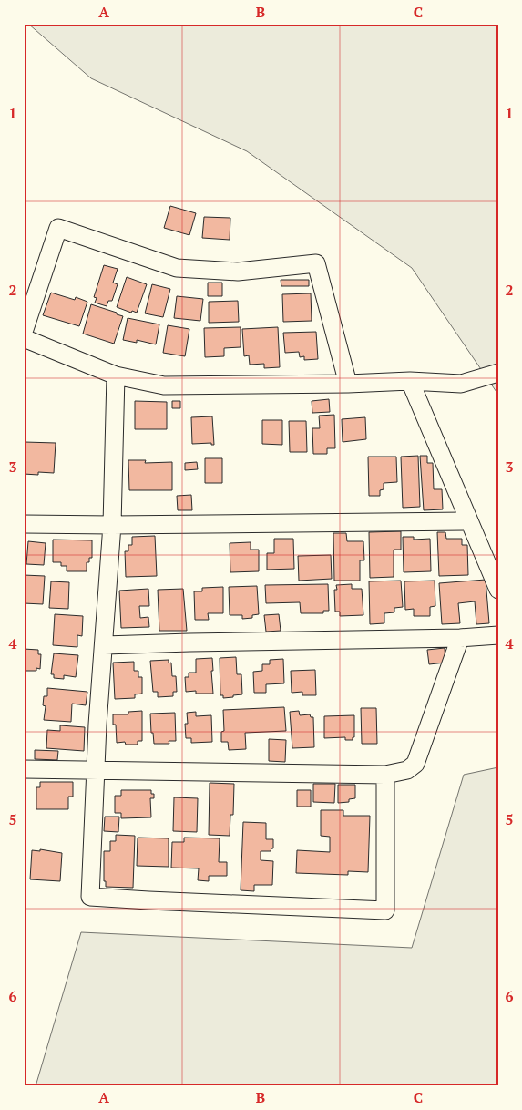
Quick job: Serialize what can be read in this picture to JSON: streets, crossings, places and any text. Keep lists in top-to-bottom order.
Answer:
{
  "grid": {
    "columns": ["A", "B", "C"],
    "rows": [
      "1",
      "2",
      "3",
      "4",
      "5",
      "6"
    ]
  }
}
